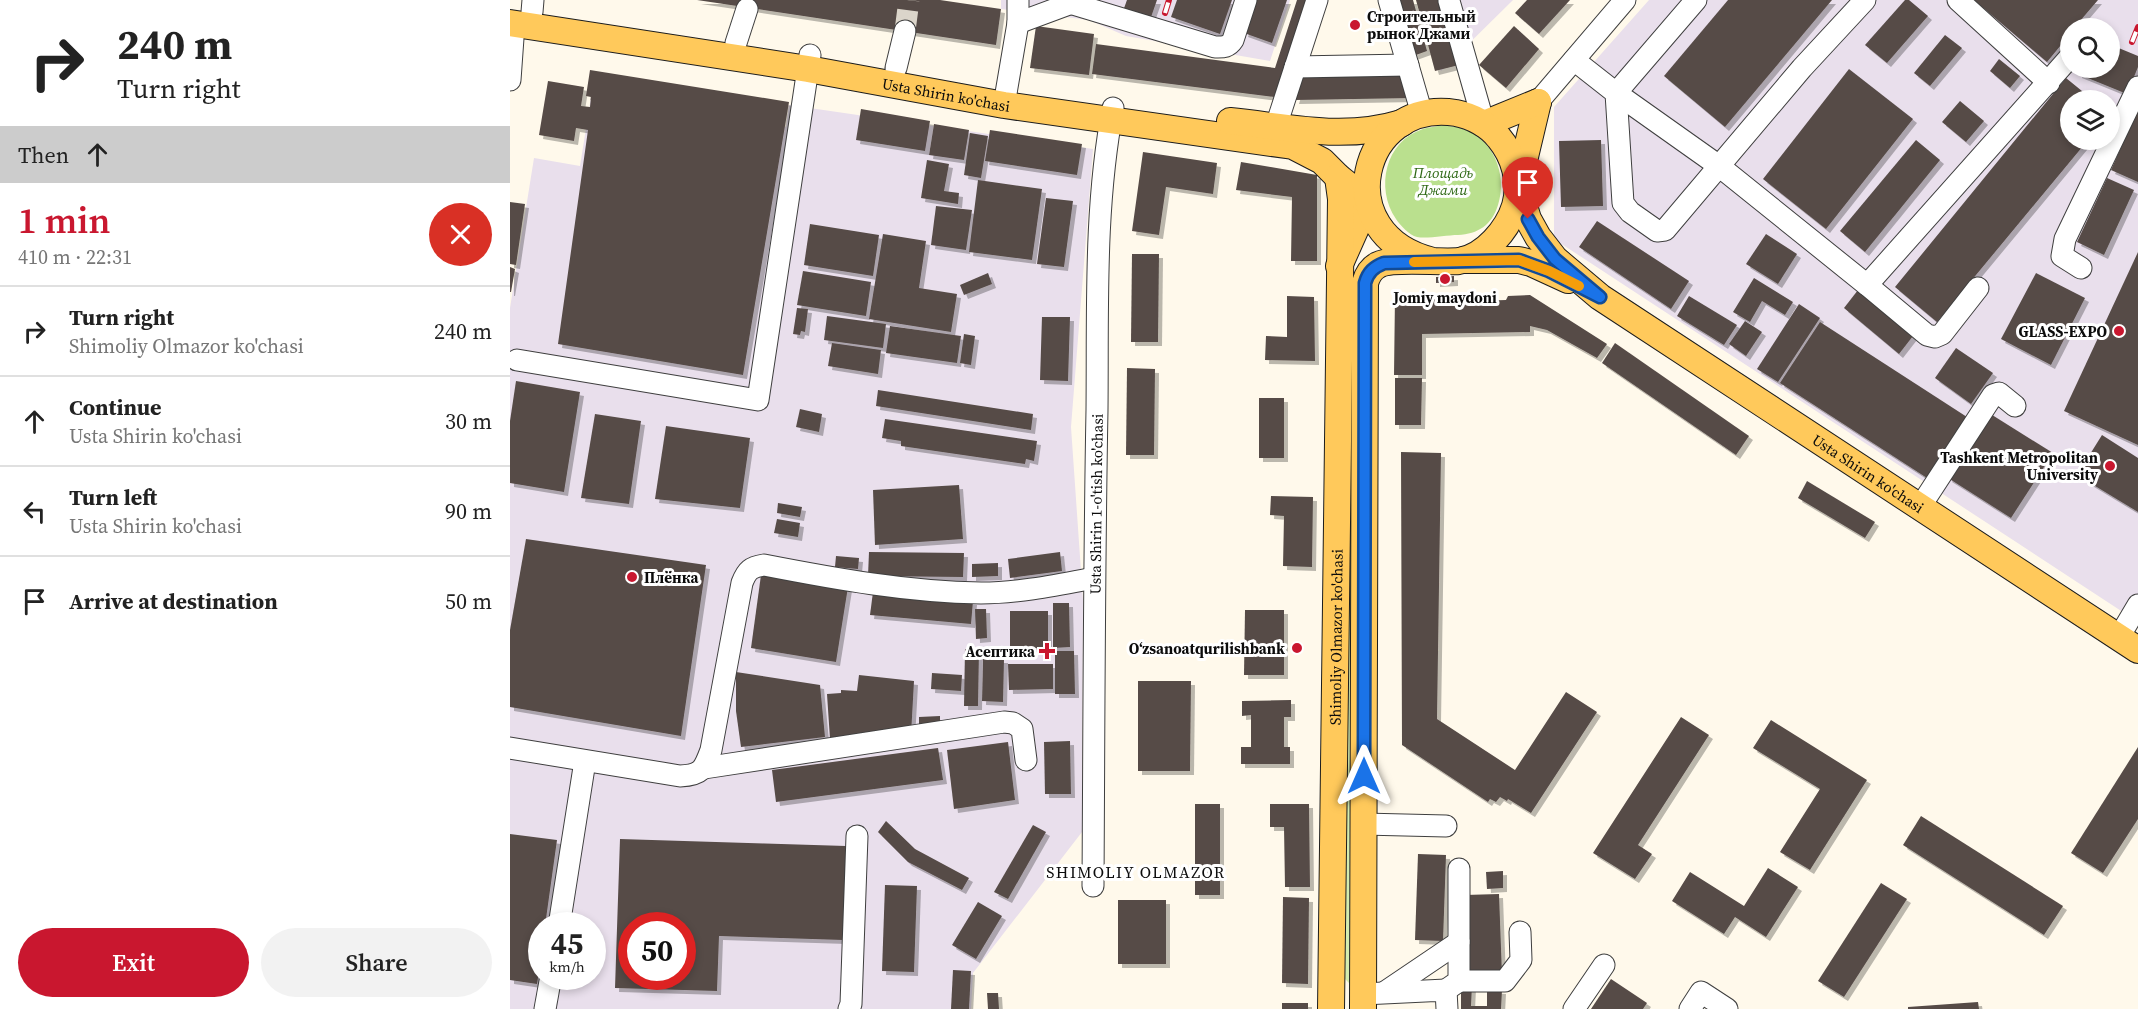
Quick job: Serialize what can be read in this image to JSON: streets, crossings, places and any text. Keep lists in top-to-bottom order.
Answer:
{
  "streets": {
    "main road": ["Usta Shirin ko'chasi", "Shimoliy Olmazor ko'chasi"],
    "street": ["Usta Shirin 1-o'tish ko'chasi"]
  },
  "crossings": [
    ["Usta Shirin ko'chasi", "Usta Shirin 1-o'tish ko'chasi"],
    ["Usta Shirin ko'chasi", "Shimoliy Olmazor ko'chasi"]
  ],
  "districts": ["SHIMOLIY OLMAZOR"],
  "parks": ["Площадь Джами"],
  "places": {
    "other": [
      "Строительный рынок Джами",
      "Jomiy maydoni",
      "GLASS-EXPO",
      "Tashkent Metropolitan University",
      "Плёнка",
      "Oʻzsanoatqurilishbank"
    ],
    "health": ["Асептика"]
  },
  "page": {
    "turn": ["240 m", "Turn right"],
    "then": "Then",
    "heading": ["1 min", "410 m · 22:31"],
    "list": [
      {
        "name": "Turn right",
        "note": "Shimoliy Olmazor ko'chasi",
        "value": "240 m"
      },
      {
        "name": "Continue",
        "note": "Usta Shirin ko'chasi",
        "value": "30 m"
      },
      {
        "name": "Turn left",
        "note": "Usta Shirin ko'chasi",
        "value": "90 m"
      },
      {
        "name": "Arrive at destination",
        "value": "50 m"
      }
    ],
    "speed": "45 km/h",
    "limit": "50",
    "buttons": ["Exit", "Share"]
  }
}
